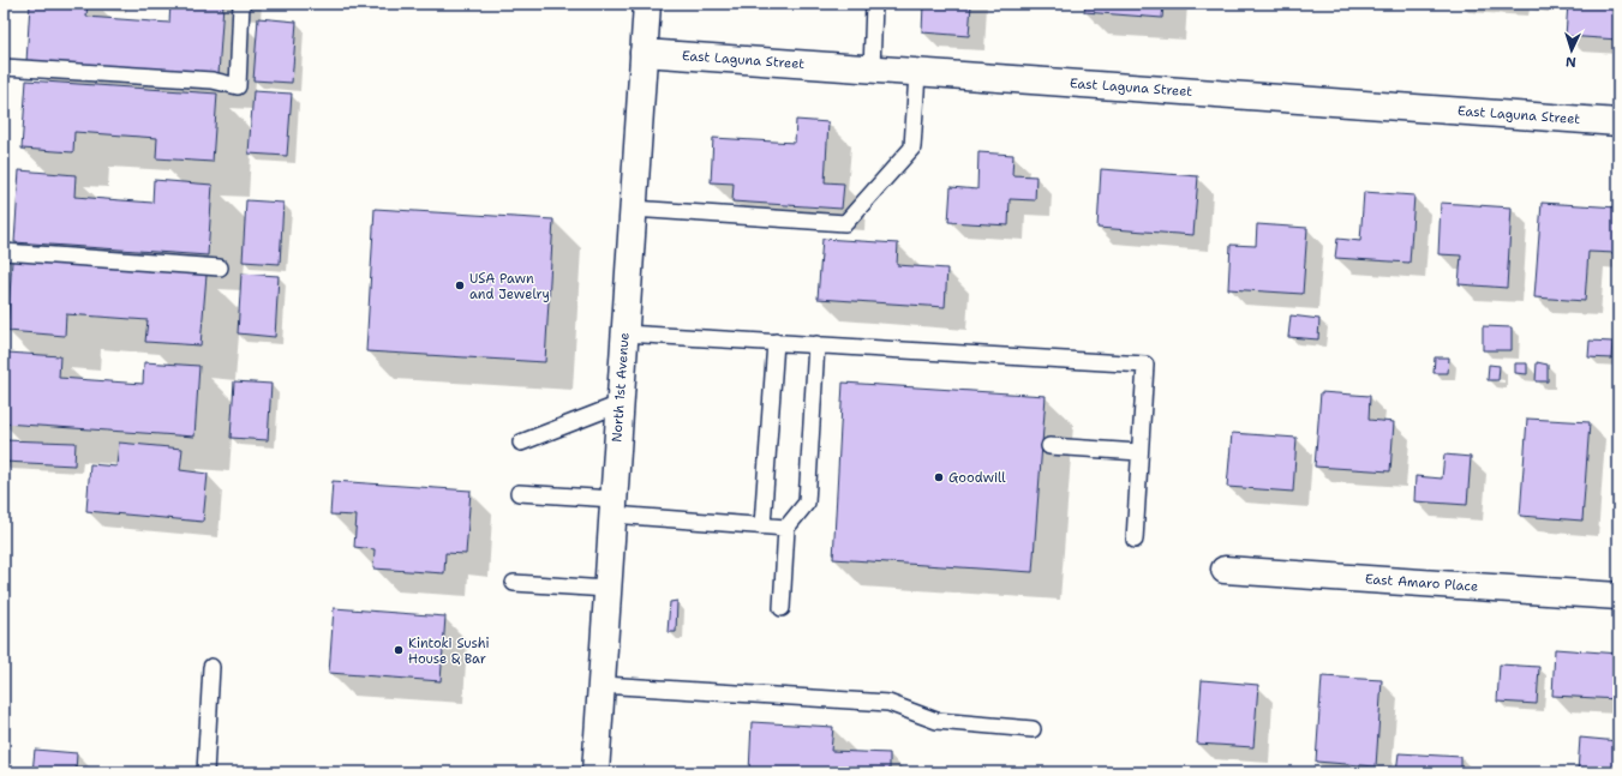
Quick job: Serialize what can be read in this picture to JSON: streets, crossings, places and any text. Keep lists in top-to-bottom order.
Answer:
{
  "streets": {
    "street": ["East Laguna Street", "North 1st Avenue", "East Amaro Place"]
  },
  "crossings": [
    ["East Laguna Street", "North 1st Avenue"]
  ],
  "places": ["USA Pawn and Jewelry", "Goodwill", "Kintoki Sushi House & Bar"],
  "north": "bottom"
}
